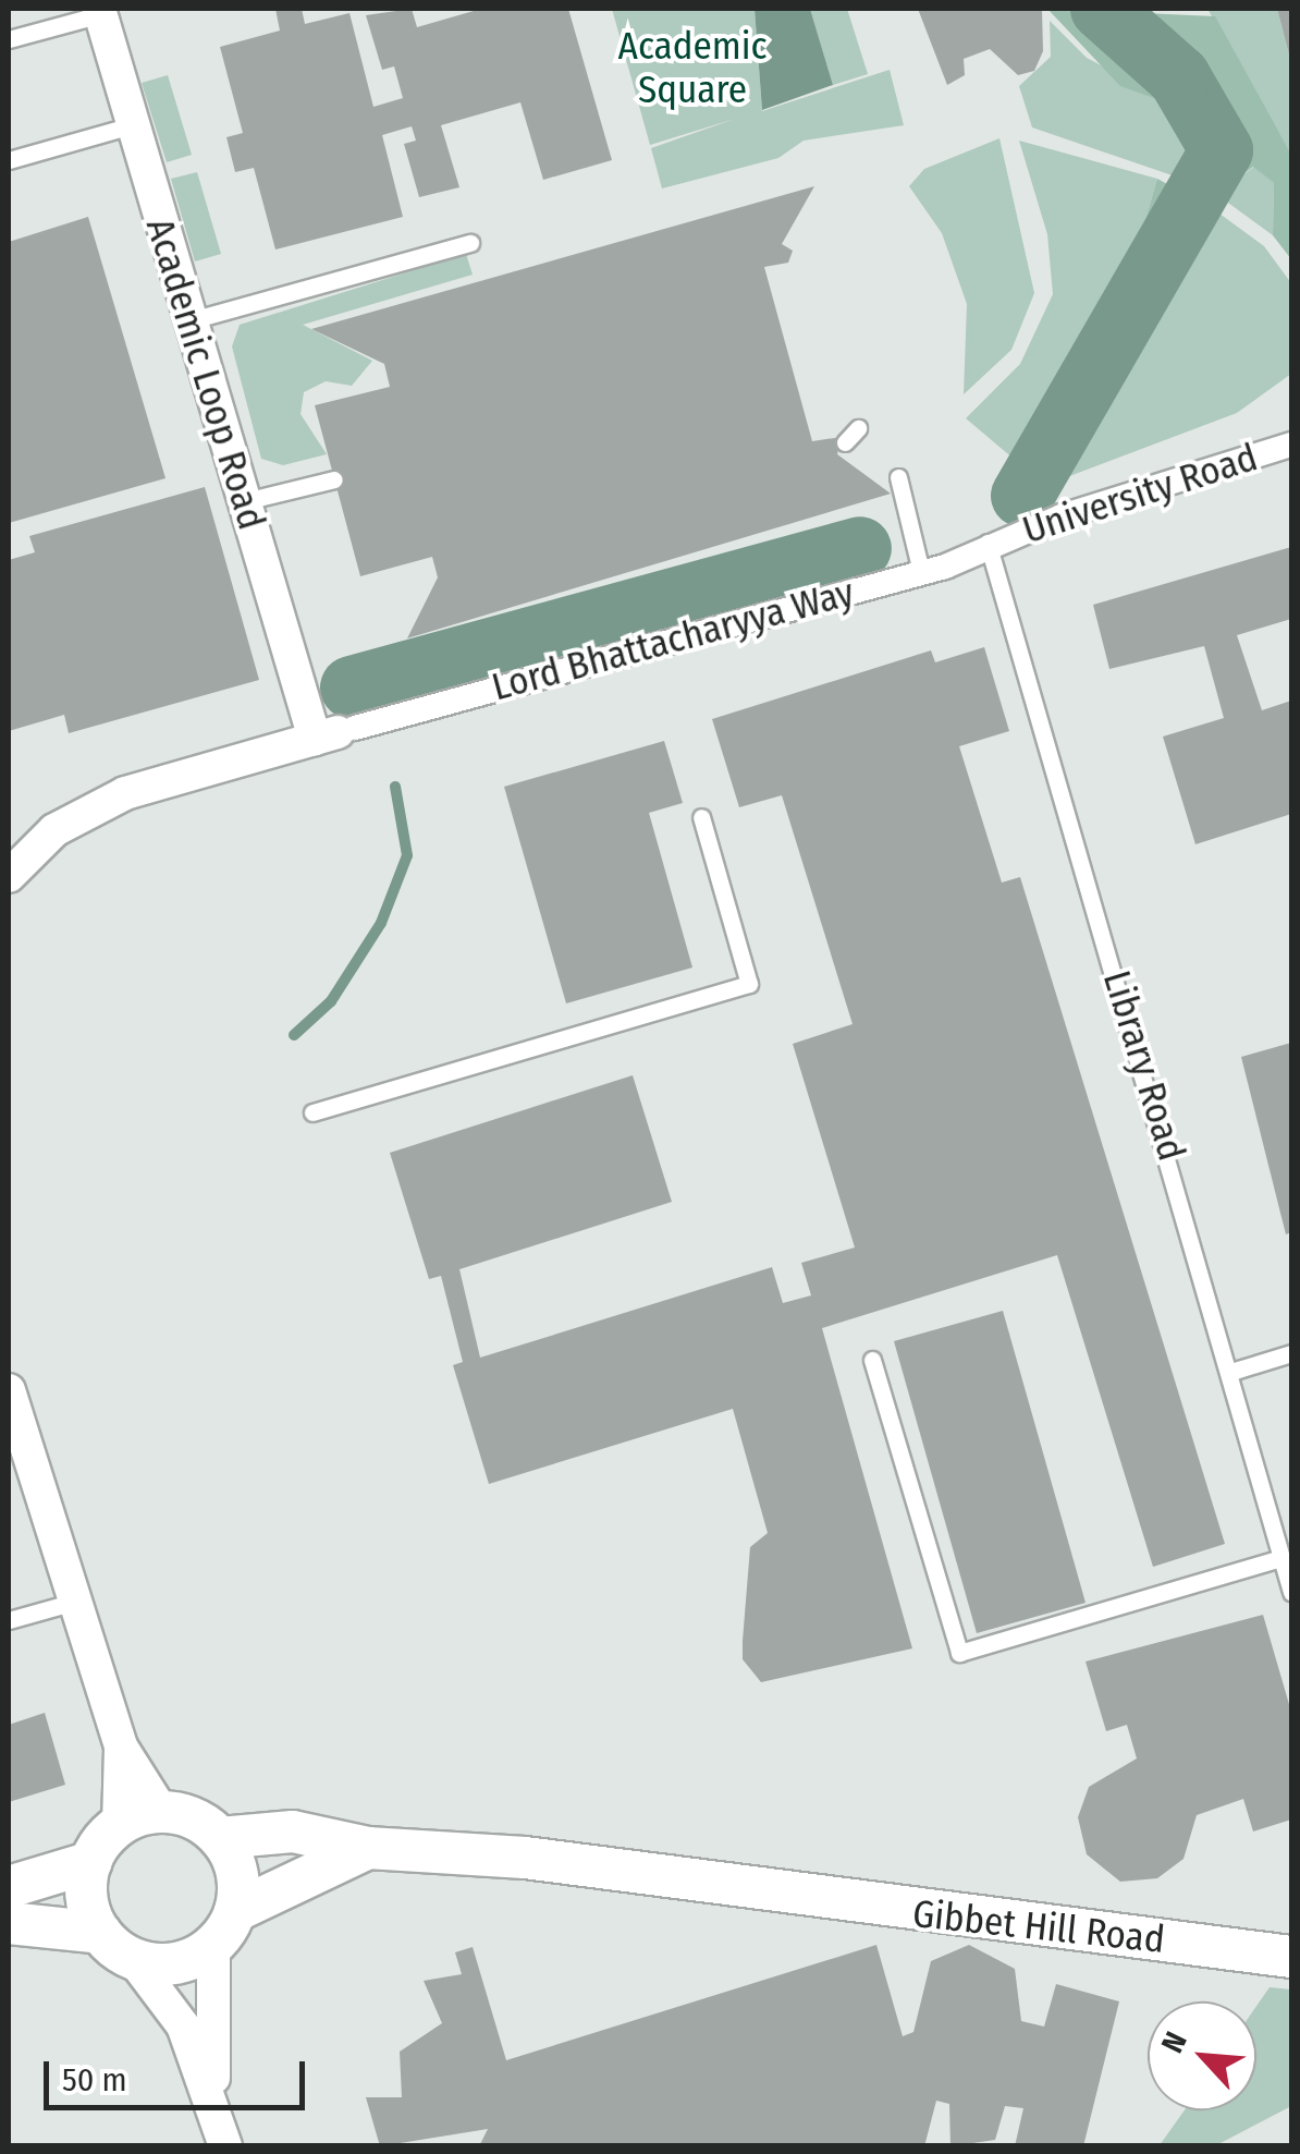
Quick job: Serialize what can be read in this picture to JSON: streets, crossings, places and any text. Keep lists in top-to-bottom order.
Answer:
{
  "streets": {
    "street": [
      "Academic Loop Road",
      "University Road",
      "Lord Bhattacharyya Way",
      "Gibbet Hill Road"
    ],
    "lane": ["Library Road"]
  },
  "crossings": [
    ["Academic Loop Road", "Lord Bhattacharyya Way"],
    ["University Road", "Lord Bhattacharyya Way"],
    ["University Road", "Library Road"],
    ["Lord Bhattacharyya Way", "Library Road"]
  ],
  "parks": ["Academic Square"],
  "scale_bar": "50 m",
  "north": "top left"
}
